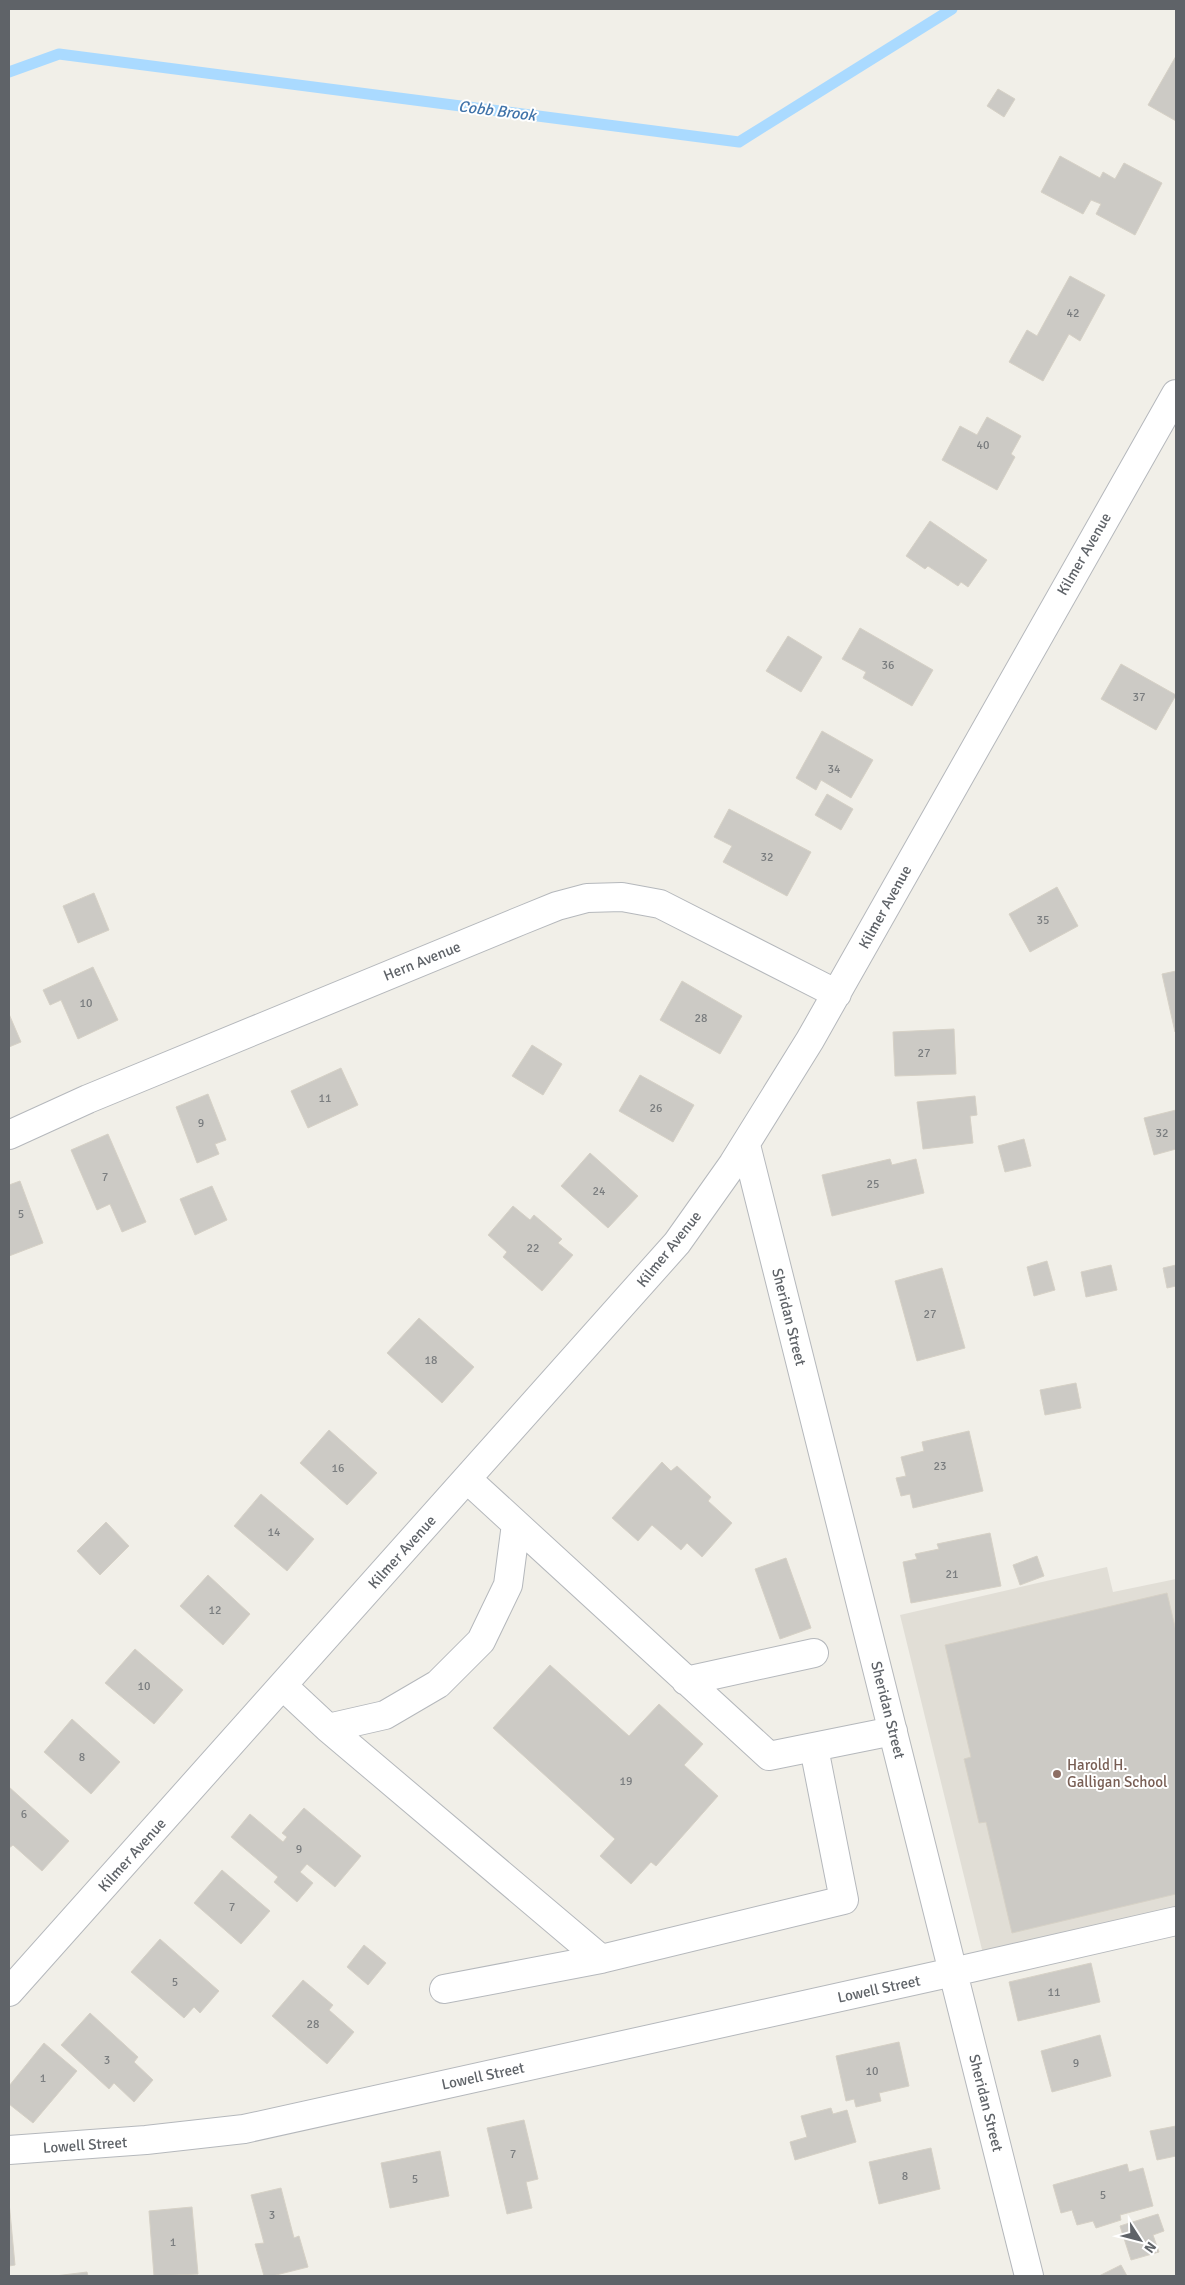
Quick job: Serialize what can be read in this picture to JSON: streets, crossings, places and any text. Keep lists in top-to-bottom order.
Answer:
{
  "streets": {
    "street": [
      "Kilmer Avenue",
      "Hern Avenue",
      "Sheridan Street",
      "Lowell Street"
    ]
  },
  "crossings": [
    ["Kilmer Avenue", "Hern Avenue"],
    ["Kilmer Avenue", "Sheridan Street"],
    ["Sheridan Street", "Lowell Street"]
  ],
  "water": ["Cobb Brook"],
  "places": ["Harold H. Galligan School"],
  "house_numbers": [
    "42",
    "40",
    "36",
    "37",
    "34",
    "32",
    "35",
    "10",
    "28",
    "27",
    "11",
    "26",
    "9",
    "32",
    "7",
    "25",
    "24",
    "5",
    "22",
    "27",
    "18",
    "23",
    "16",
    "14",
    "21",
    "12",
    "10",
    "8",
    "19",
    "6",
    "9",
    "7",
    "5",
    "11",
    "28",
    "3",
    "9",
    "10",
    "1",
    "7",
    "8",
    "5",
    "5",
    "3",
    "1"
  ],
  "north": "bottom right"
}
